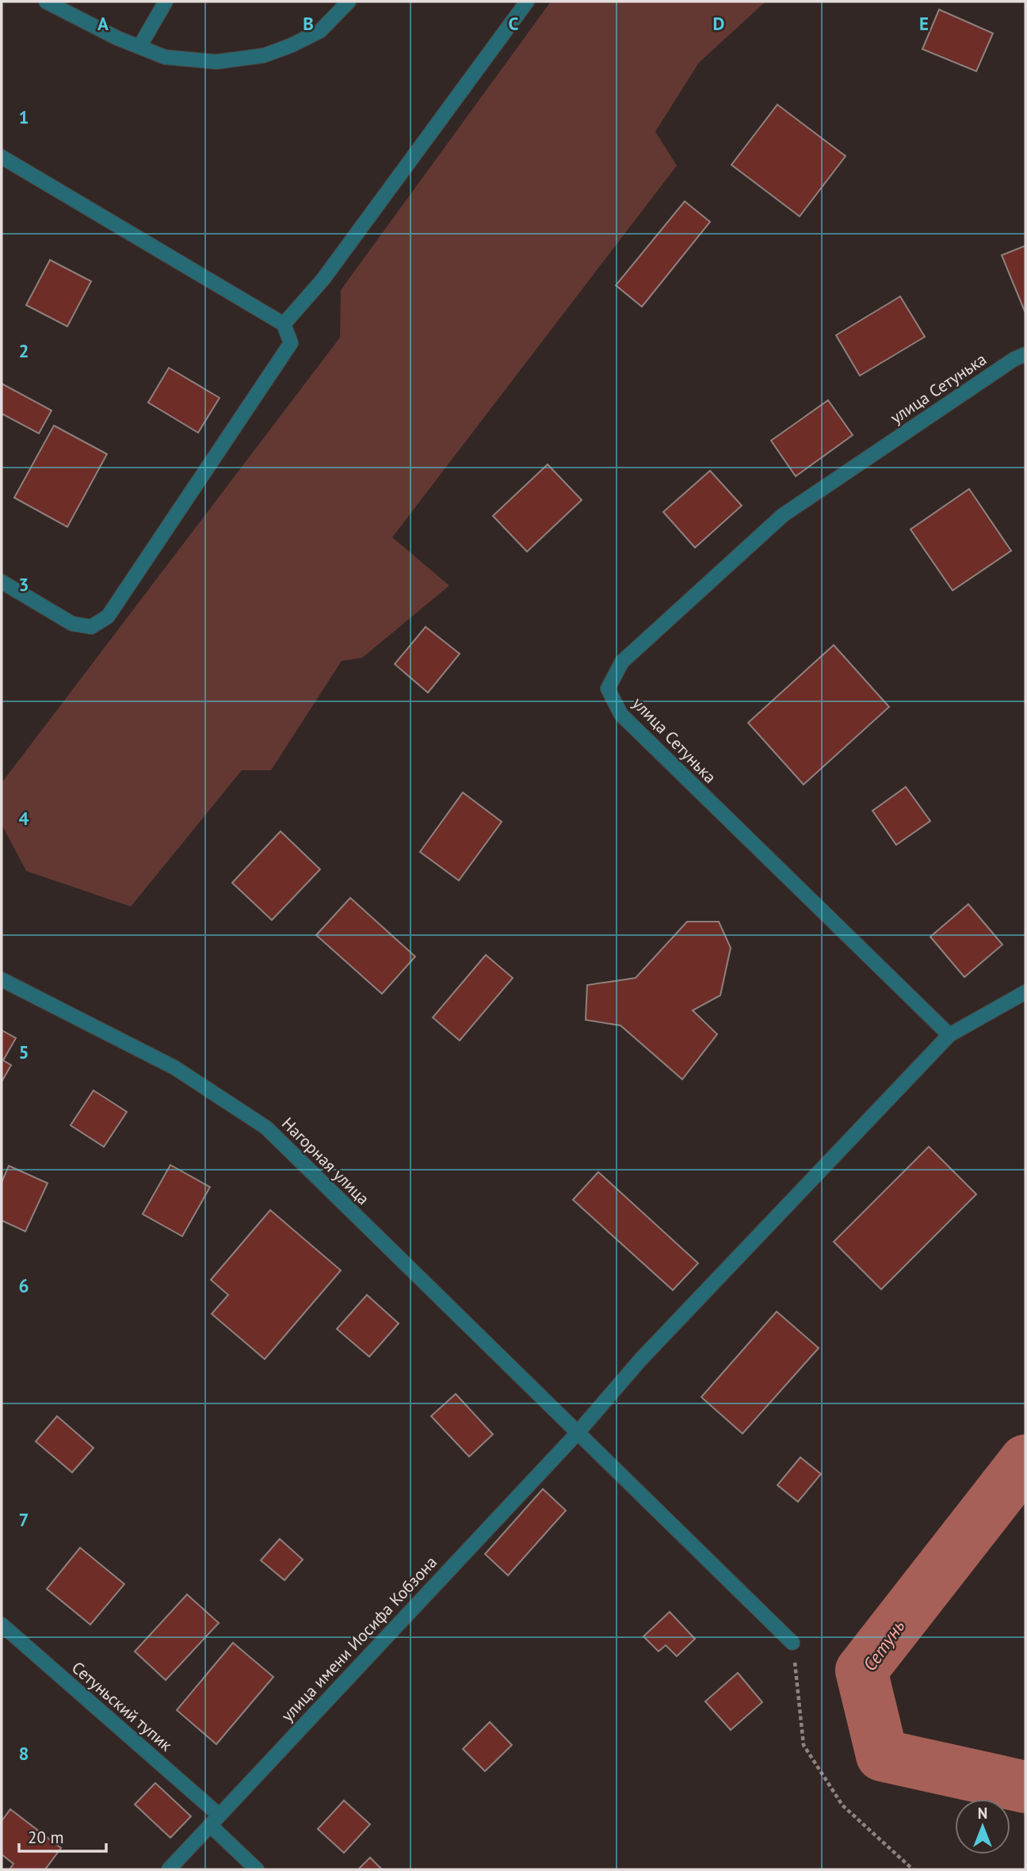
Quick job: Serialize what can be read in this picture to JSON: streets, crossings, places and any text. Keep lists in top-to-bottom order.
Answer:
{
  "streets": {
    "street": [
      "улица Сетунька",
      "Нагорная улица",
      "улица имени Иосифа Кобзона",
      "Сетуньский тупик"
    ]
  },
  "crossings": [
    ["улица Сетунька", "улица имени Иосифа Кобзона"],
    ["Нагорная улица", "улица имени Иосифа Кобзона"],
    ["улица имени Иосифа Кобзона", "Сетуньский тупик"]
  ],
  "water": ["Сетунь"],
  "scale_bar": "20 m",
  "north": "top",
  "grid": {
    "columns": [
      "A",
      "B",
      "C",
      "D",
      "E"
    ],
    "rows": [
      "1",
      "2",
      "3",
      "4",
      "5",
      "6",
      "7",
      "8"
    ]
  }
}
